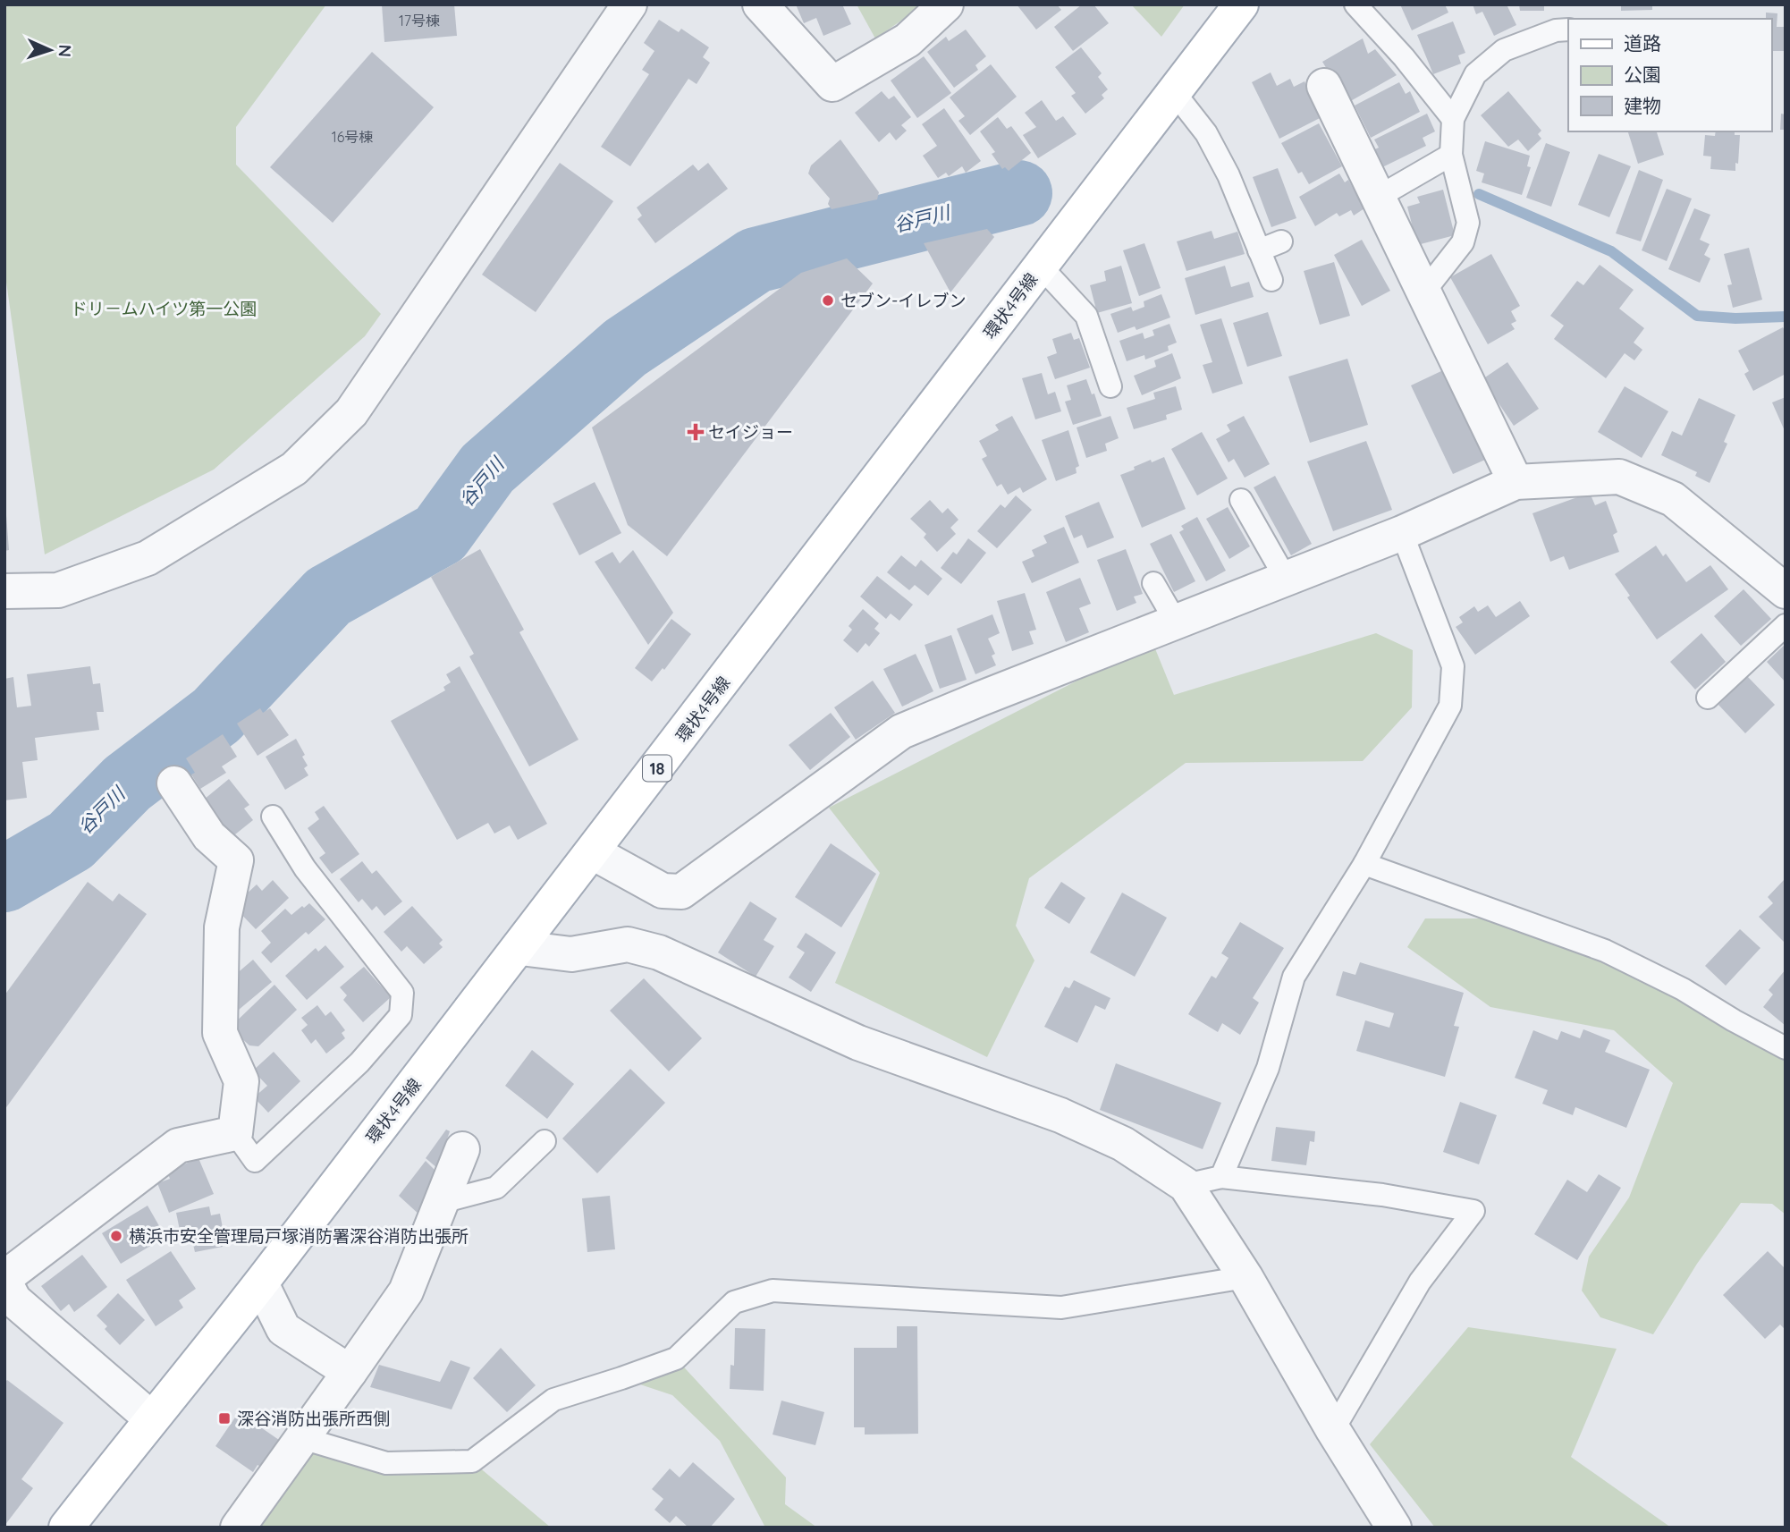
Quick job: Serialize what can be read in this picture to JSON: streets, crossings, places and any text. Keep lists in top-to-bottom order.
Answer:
{
  "streets": {
    "main road": ["環状4号線", "18"]
  },
  "water": ["谷戸川"],
  "parks": ["ドリ－ムハイツ第一公園"],
  "places": {
    "other": ["セブン-イレブン", "横浜市安全管理局戸塚消防署深谷消防出張所"],
    "health": ["セイジョー"],
    "transit": ["深谷消防出張所西側"]
  },
  "house_numbers": ["17号棟", "16号棟"],
  "legend": ["道路", "公園", "建物"],
  "north": "right"
}
